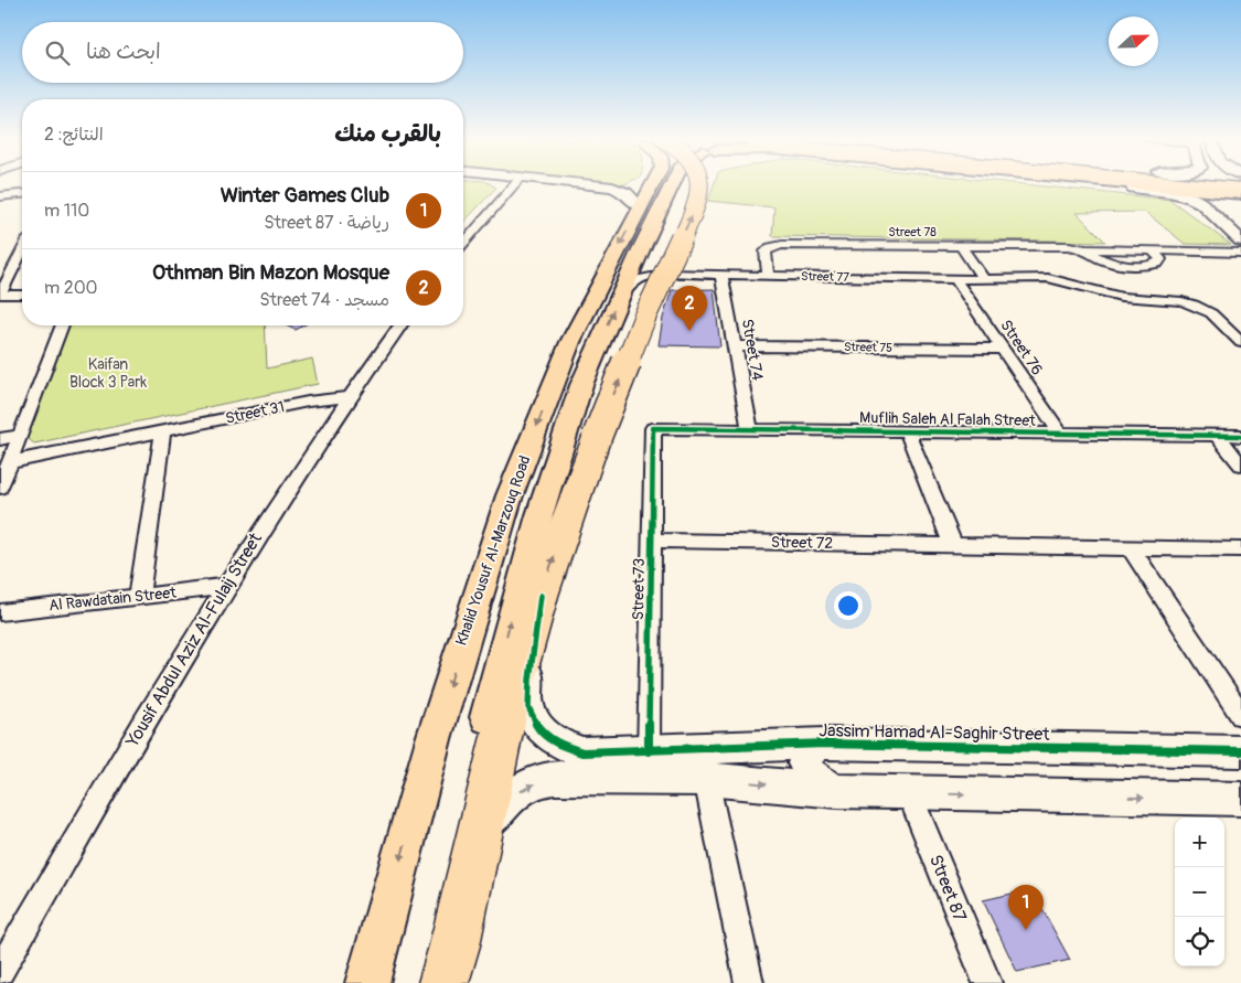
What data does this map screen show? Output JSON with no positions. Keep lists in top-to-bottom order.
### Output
{
  "streets": {
    "main road": ["Khalid Yousuf Al-Marzouq Road"],
    "street": [
      "Street 78",
      "Street 77",
      "Street 75",
      "Street 76",
      "Street 74",
      "Street 31",
      "Muflih Saleh Al Falah Street",
      "Street 72",
      "Street 73",
      "Al Rawdatain Street",
      "Yousif Abdul Aziz Al-Fulaij Street",
      "Jassim Hamad Al-Saghir Street",
      "Street 87"
    ]
  },
  "crossings": [
    ["Street 78", "Street 77"],
    ["Street 77", "Street 76"],
    ["Street 77", "Street 74"],
    ["Street 77", "Khalid Yousuf Al-Marzouq Road"],
    ["Street 75", "Street 76"],
    ["Street 75", "Street 74"],
    ["Street 76", "Muflih Saleh Al Falah Street"],
    ["Street 74", "Muflih Saleh Al Falah Street"],
    ["Street 31", "Yousif Abdul Aziz Al-Fulaij Street"],
    ["Muflih Saleh Al Falah Street", "Street 73"],
    ["Street 72", "Street 73"],
    ["Street 73", "Jassim Hamad Al-Saghir Street"],
    ["Al Rawdatain Street", "Yousif Abdul Aziz Al-Fulaij Street"]
  ],
  "parks": ["Kaifan Block 3 Park"],
  "north": "right",
  "page": {
    "search": "ابحث هنا",
    "heading": ["بالقرب منك", "النتائج: 2"],
    "list": [
      {
        "mark": "1",
        "name": "Winter Games Club",
        "note": "رياضة · Street 87",
        "value": "110 m"
      },
      {
        "mark": "2",
        "name": "Othman Bin Mazon Mosque",
        "note": "مسجد · Street 74",
        "value": "200 m"
      }
    ],
    "pins": ["2", "1"],
    "map_buttons": ["+", "−"]
  }
}
